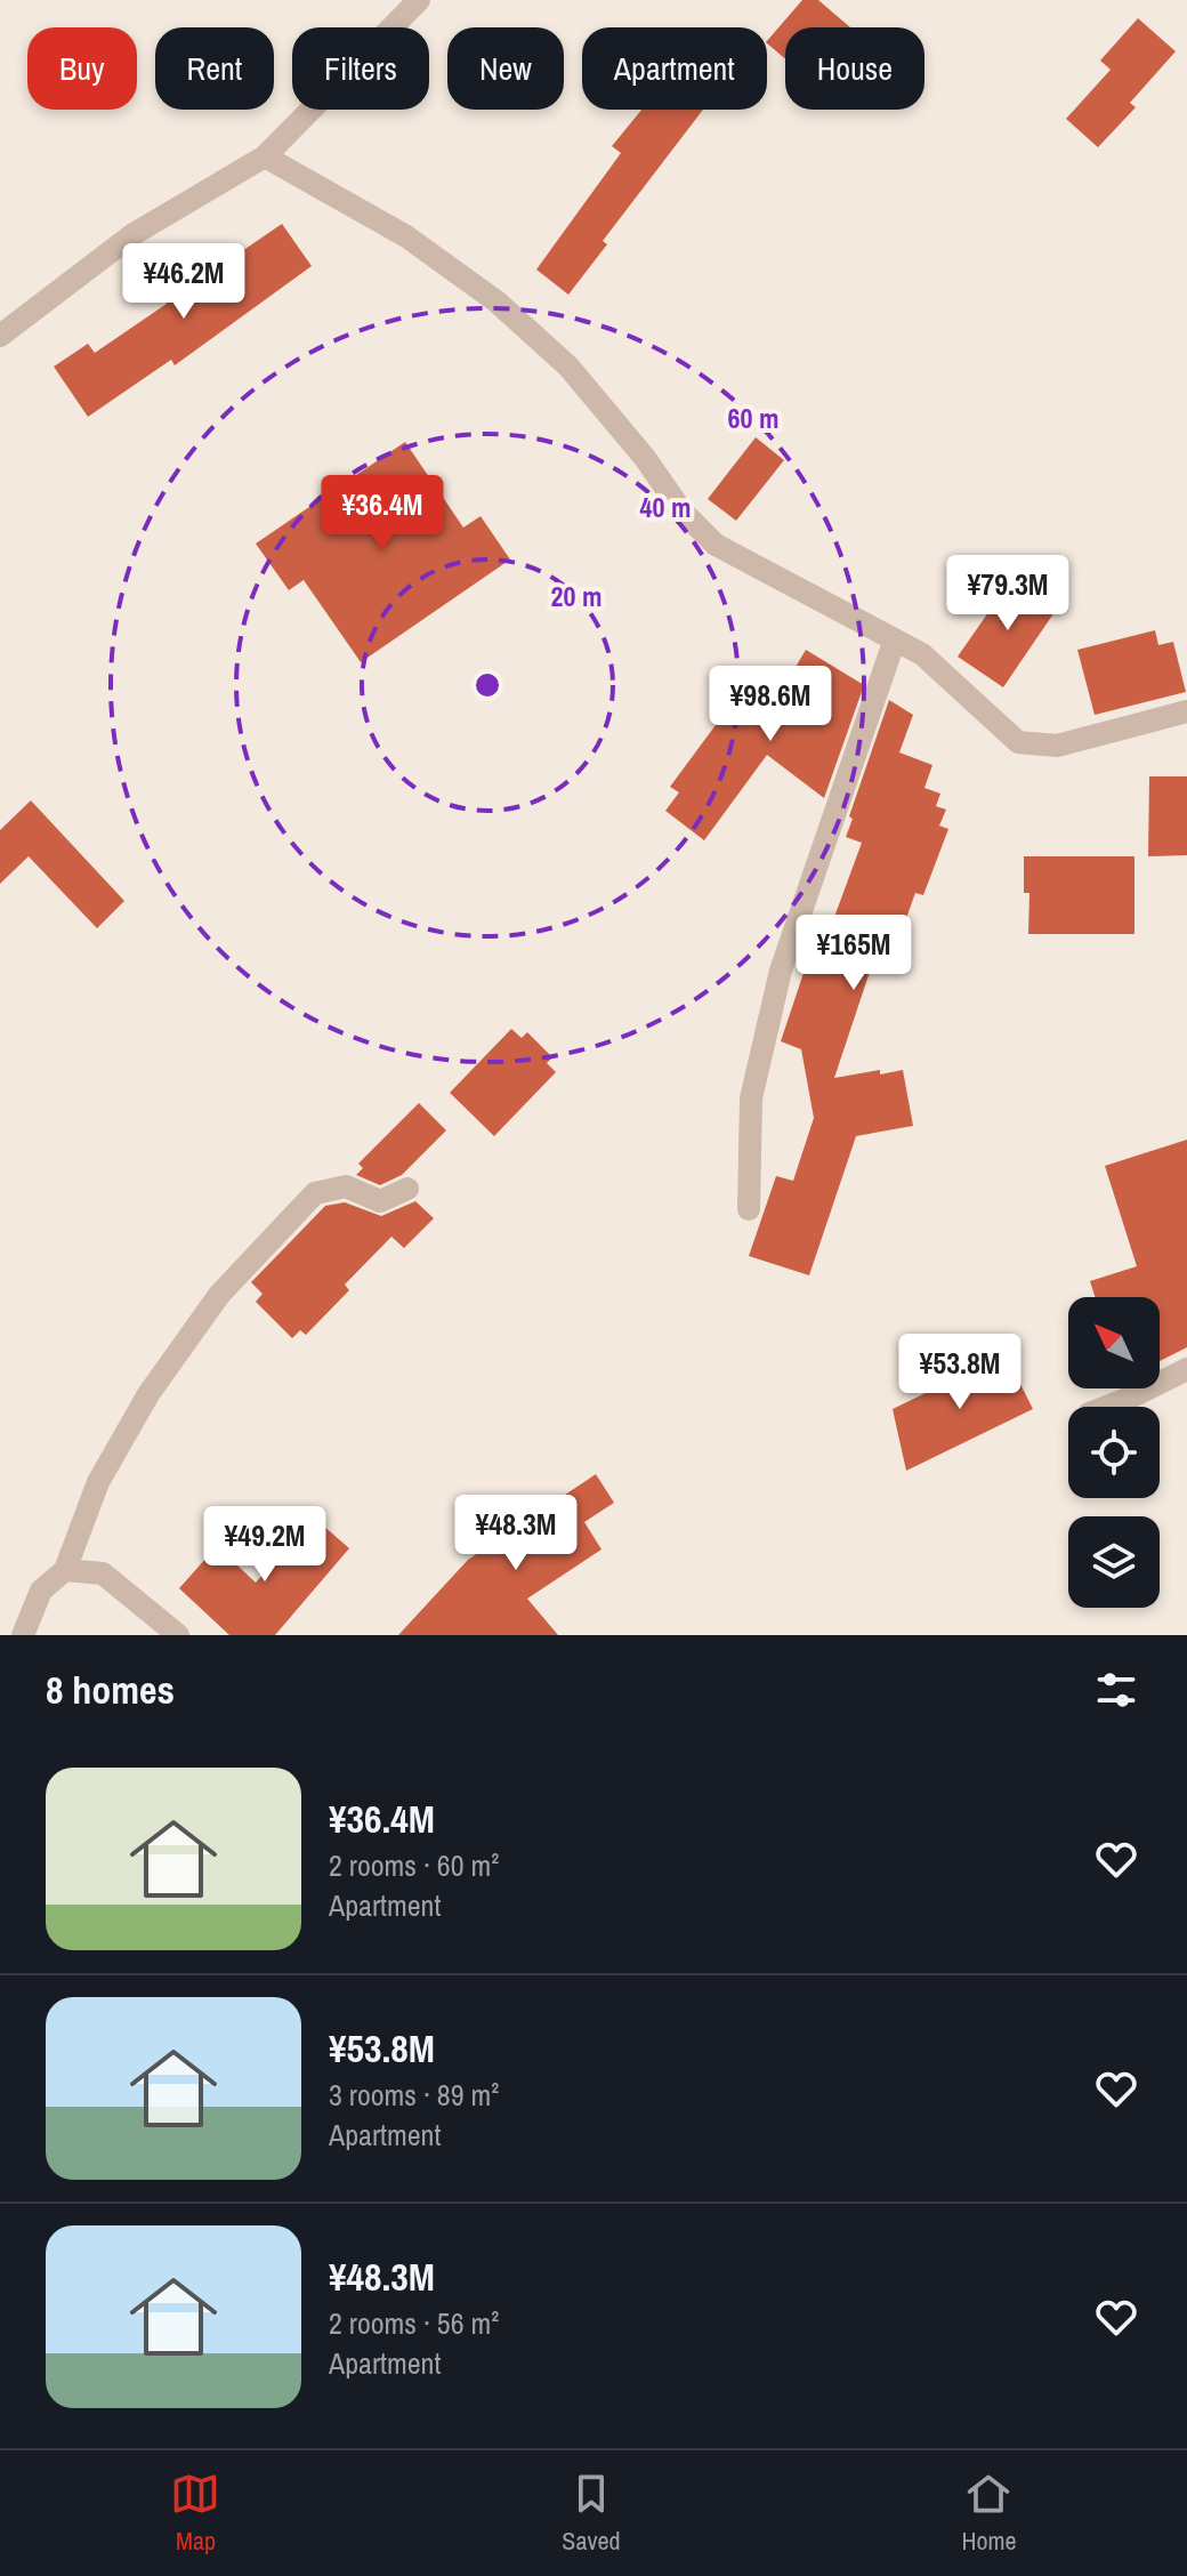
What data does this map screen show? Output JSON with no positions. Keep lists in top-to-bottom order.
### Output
{
  "north": "top left",
  "page": {
    "chip": [
      "Buy",
      "Rent",
      "Filters",
      "New",
      "Apartment",
      "House"
    ],
    "price": [
      "¥46.2M",
      "¥36.4M",
      "¥79.3M",
      "¥98.6M",
      "¥165M",
      "¥53.8M",
      "¥48.3M",
      "¥49.2M"
    ],
    "heading": "8 homes",
    "list": [
      {
        "name": "¥36.4M",
        "note": "2 rooms · 60 m² · Apartment"
      },
      {
        "name": "¥53.8M",
        "note": "3 rooms · 89 m² · Apartment"
      },
      {
        "name": "¥48.3M",
        "note": "2 rooms · 56 m² · Apartment"
      }
    ],
    "tabs": ["Map", "Saved", "Home"]
  },
  "rings": ["60 m", "40 m", "20 m"]
}
